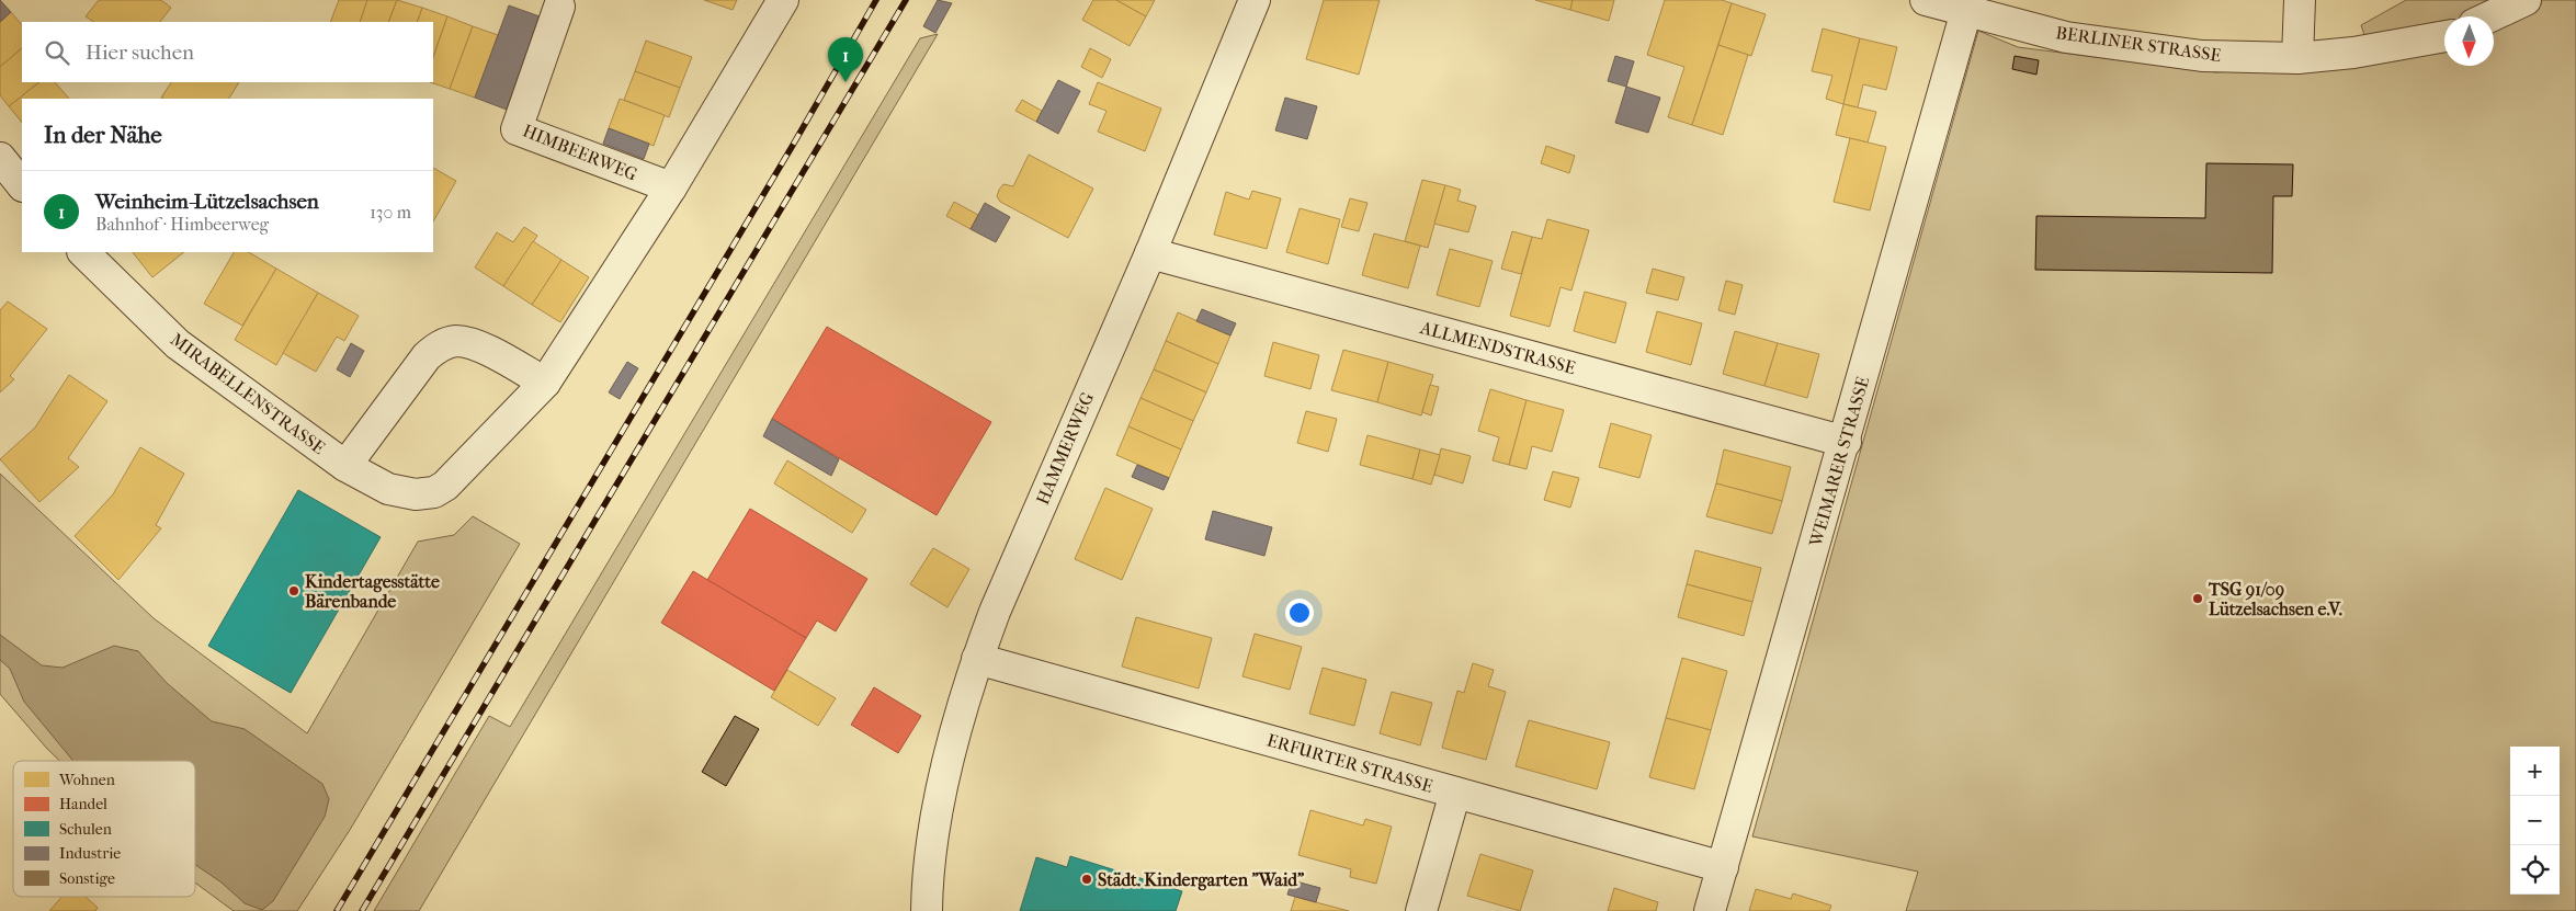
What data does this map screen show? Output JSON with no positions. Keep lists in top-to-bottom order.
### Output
{
  "streets": {
    "street": [
      "BERLINER STRASSE",
      "HIMBEERWEG",
      "ALLMENDSTRASSE",
      "MIRABELLENSTRASSE",
      "HAMMERWEG",
      "WEIMARER STRASSE",
      "ERFURTER STRASSE"
    ]
  },
  "crossings": [
    ["BERLINER STRASSE", "WEIMARER STRASSE"],
    ["ALLMENDSTRASSE", "HAMMERWEG"],
    ["ALLMENDSTRASSE", "WEIMARER STRASSE"],
    ["HAMMERWEG", "ERFURTER STRASSE"],
    ["WEIMARER STRASSE", "ERFURTER STRASSE"]
  ],
  "places": ["Kindertagesstätte Bärenbande", "TSG 91/09 Lützelsachsen e.V.", "Städt. Kindergarten \"Waid\""],
  "legend": [
    "Wohnen",
    "Handel",
    "Schulen",
    "Industrie",
    "Sonstige"
  ],
  "north": "bottom",
  "page": {
    "search": "Hier suchen",
    "pins": "1",
    "heading": "In der Nähe",
    "list": [
      {
        "mark": "1",
        "name": "Weinheim-Lützelsachsen",
        "note": "Bahnhof · Himbeerweg",
        "value": "130 m"
      }
    ],
    "map_buttons": ["+", "−"]
  }
}
